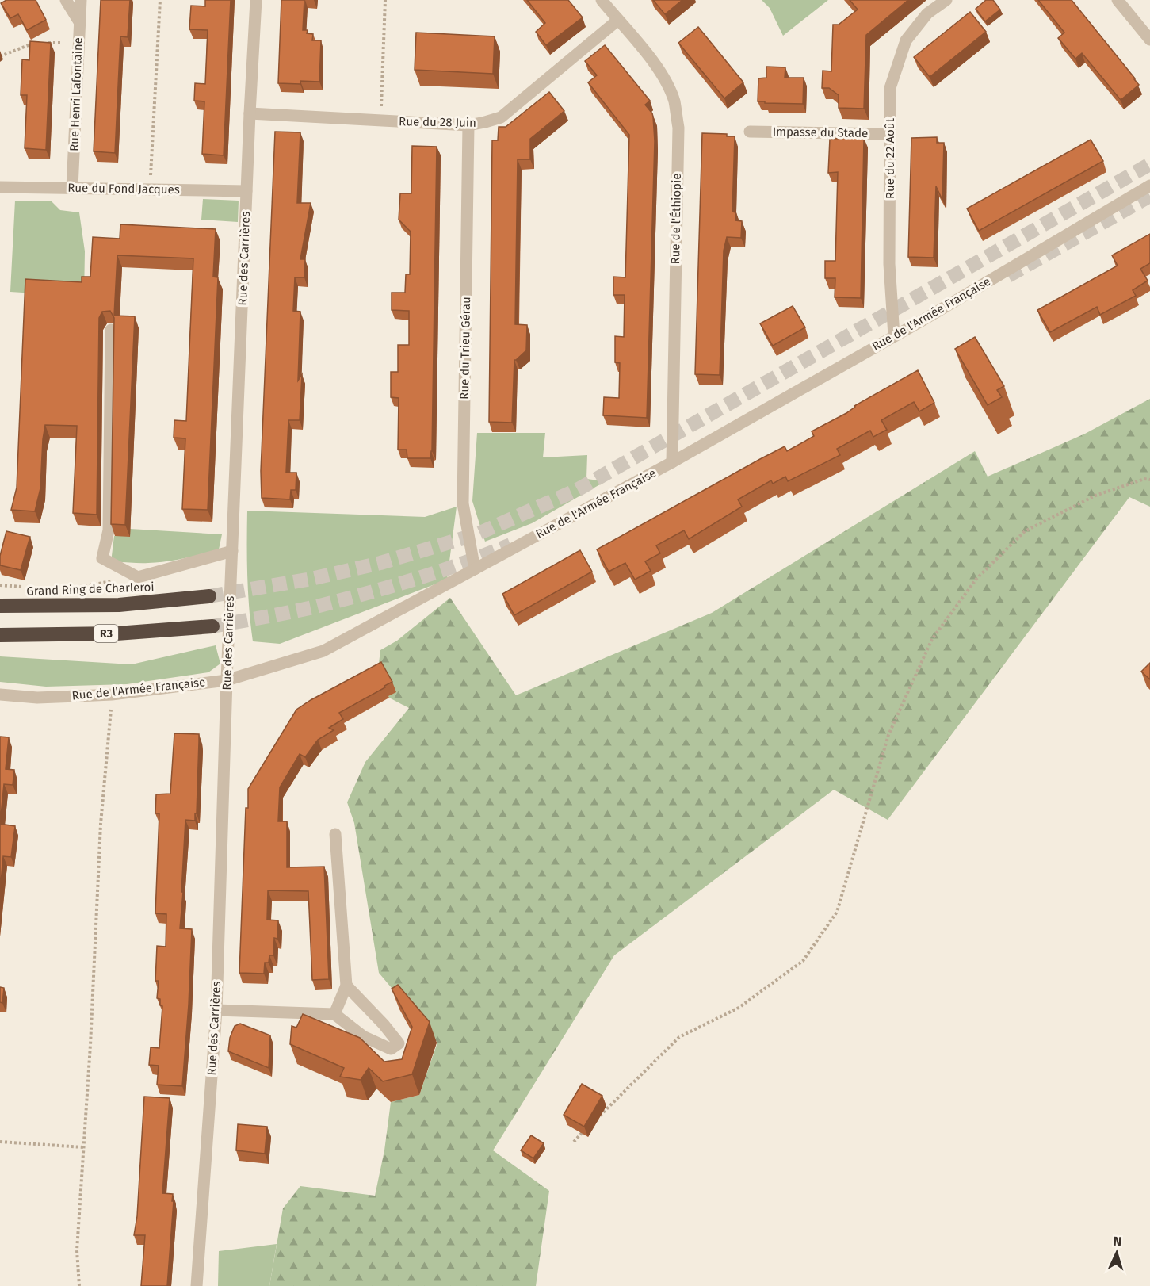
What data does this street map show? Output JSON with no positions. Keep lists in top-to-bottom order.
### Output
{
  "streets": {
    "highway": ["Grand Ring de Charleroi", "R3"],
    "street": [
      "Rue Henri Lafontaine",
      "Rue du 28 Juin",
      "Impasse du Stade",
      "Rue du 22 Août",
      "Rue du Fond Jacques",
      "Rue de l'Éthiopie",
      "Rue des Carrières",
      "Rue de l'Armée Française",
      "Rue du Trieu Gérau"
    ]
  },
  "crossings": [
    ["Rue Henri Lafontaine", "Rue du Fond Jacques"],
    ["Rue du 28 Juin", "Rue de l'Éthiopie"],
    ["Rue du 28 Juin", "Rue des Carrières"],
    ["Rue du 28 Juin", "Rue du Trieu Gérau"],
    ["Impasse du Stade", "Rue du 22 Août"],
    ["Rue du 22 Août", "Rue de l'Armée Française"],
    ["Rue du Fond Jacques", "Rue des Carrières"],
    ["Rue de l'Éthiopie", "Rue de l'Armée Française"],
    ["Rue des Carrières", "Rue de l'Armée Française"],
    ["Rue de l'Armée Française", "Rue du Trieu Gérau"]
  ],
  "north": "top"
}
